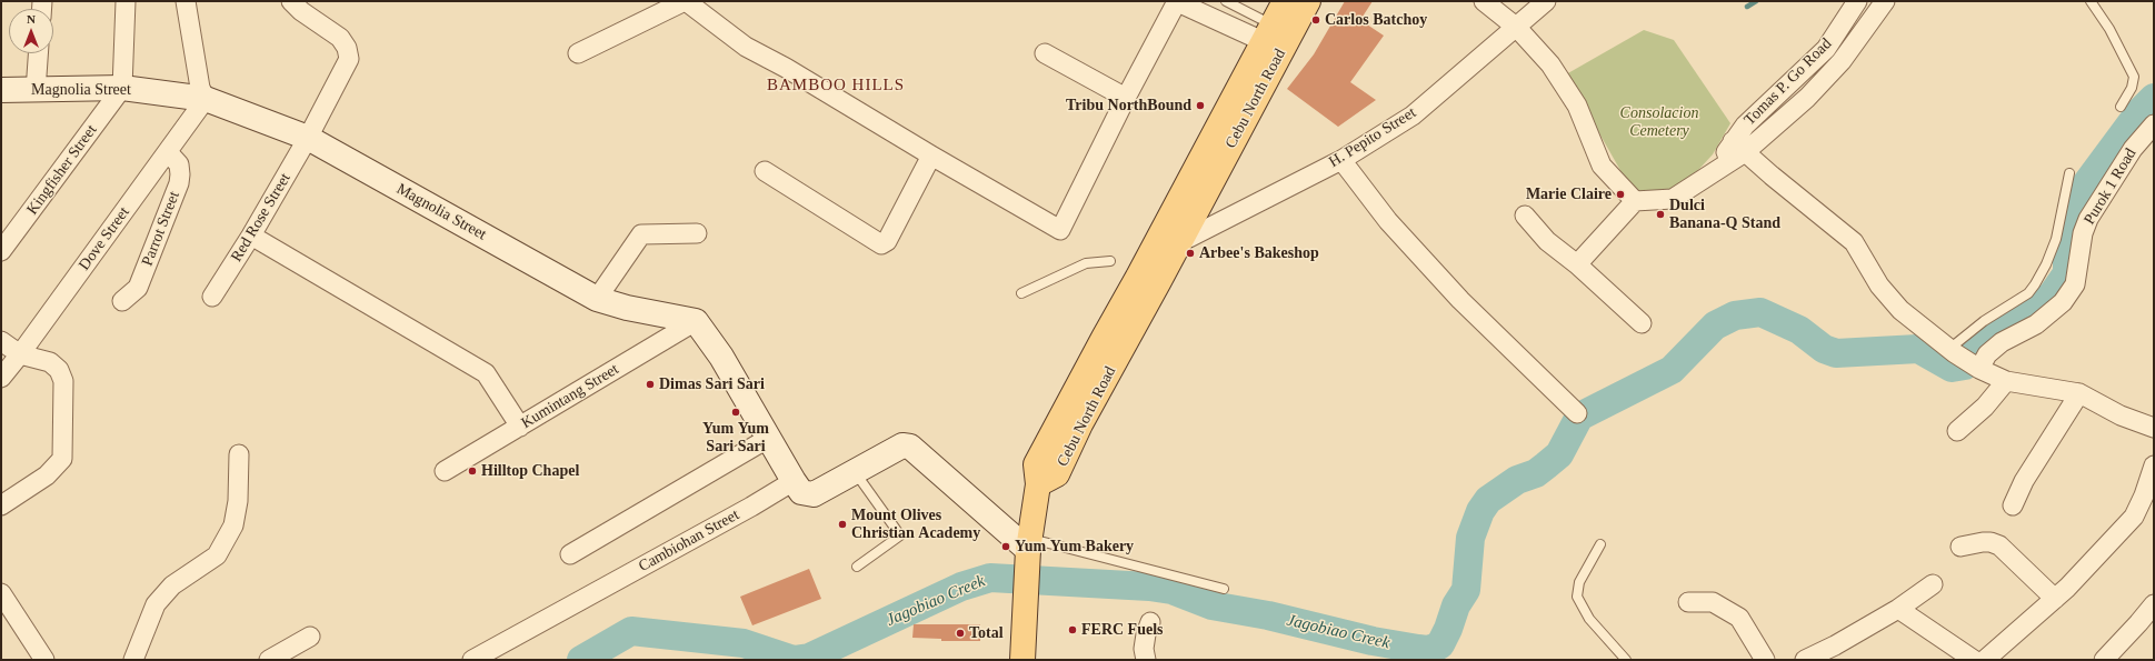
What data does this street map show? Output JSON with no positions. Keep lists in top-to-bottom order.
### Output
{
  "streets": {
    "main road": ["Cebu North Road"],
    "street": [
      "Tomas P. Go Road",
      "Magnolia Street",
      "H. Pepito Street",
      "Kingfisher Street",
      "Purok 1 Road",
      "Red Rose Street",
      "Parrot Street",
      "Dove Street",
      "Kumintang Street",
      "Cambiohan Street"
    ]
  },
  "crossings": [
    ["Magnolia Street", "Kingfisher Street"],
    ["Magnolia Street", "Red Rose Street"],
    ["Magnolia Street", "Dove Street"],
    ["Magnolia Street", "Kumintang Street"],
    ["Cebu North Road", "H. Pepito Street"],
    ["Parrot Street", "Dove Street"]
  ],
  "districts": ["BAMBOO HILLS"],
  "water": ["Jagobiao Creek"],
  "parks": ["Consolacion Cemetery"],
  "places": [
    "Carlos Batchoy",
    "Tribu NorthBound",
    "Marie Claire",
    "Dulci Banana-Q Stand",
    "Arbee's Bakeshop",
    "Dimas Sari Sari",
    "Yum Yum Sari Sari",
    "Hilltop Chapel",
    "Mount Olives Christian Academy",
    "Yum Yum Bakery",
    "FERC Fuels",
    "Total"
  ],
  "north": "top"
}
